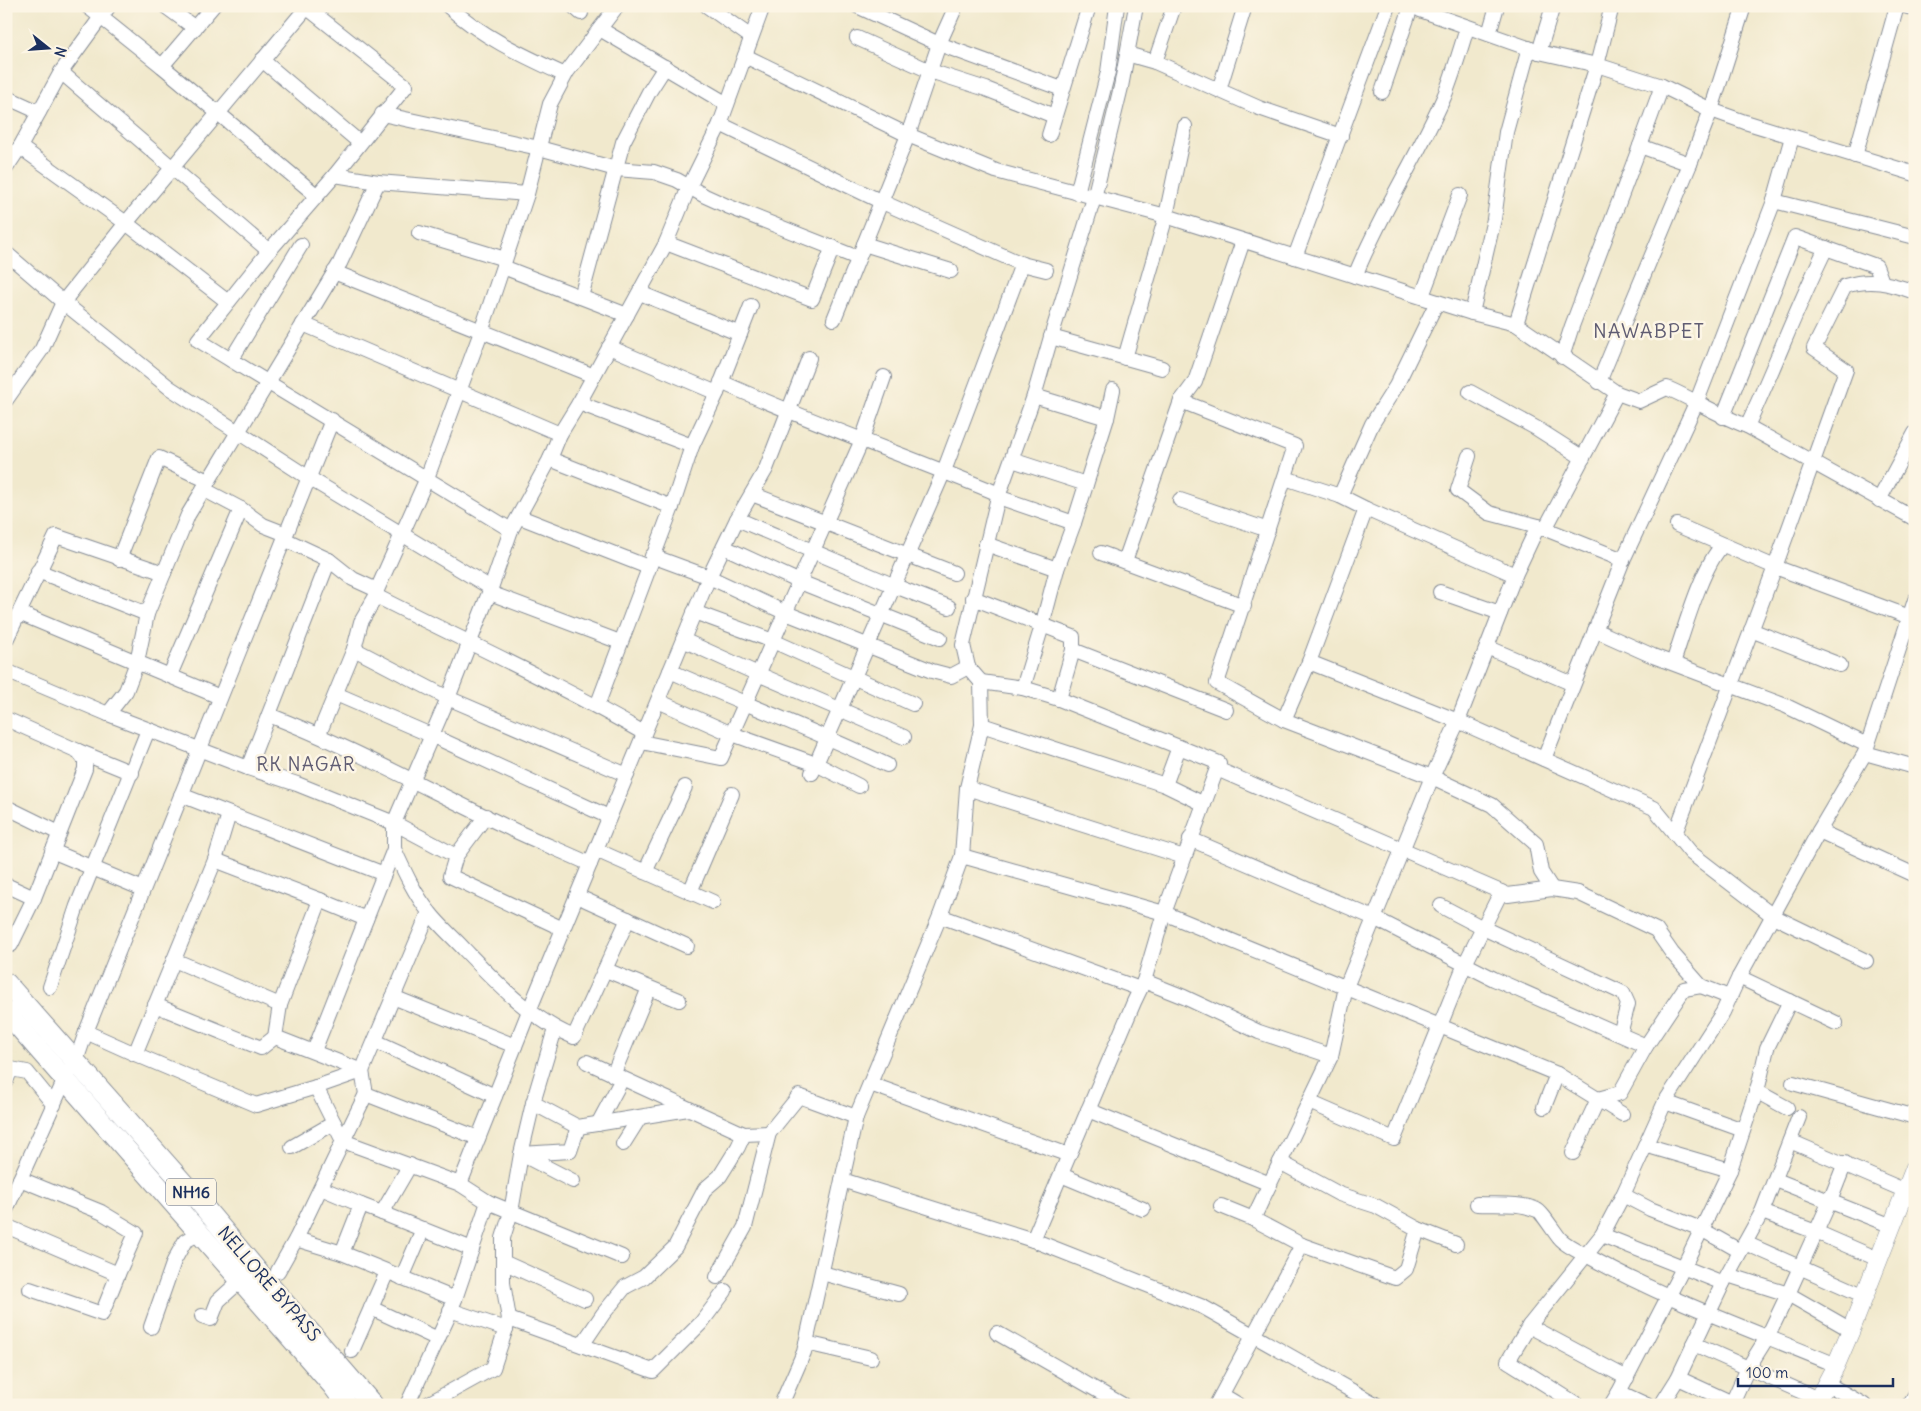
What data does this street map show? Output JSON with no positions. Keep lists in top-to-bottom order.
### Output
{
  "streets": {
    "highway": ["NH16", "NELLORE BYPASS"]
  },
  "districts": ["NAWABPET", "RK NAGAR"],
  "scale_bar": "100 m",
  "north": "right"
}
